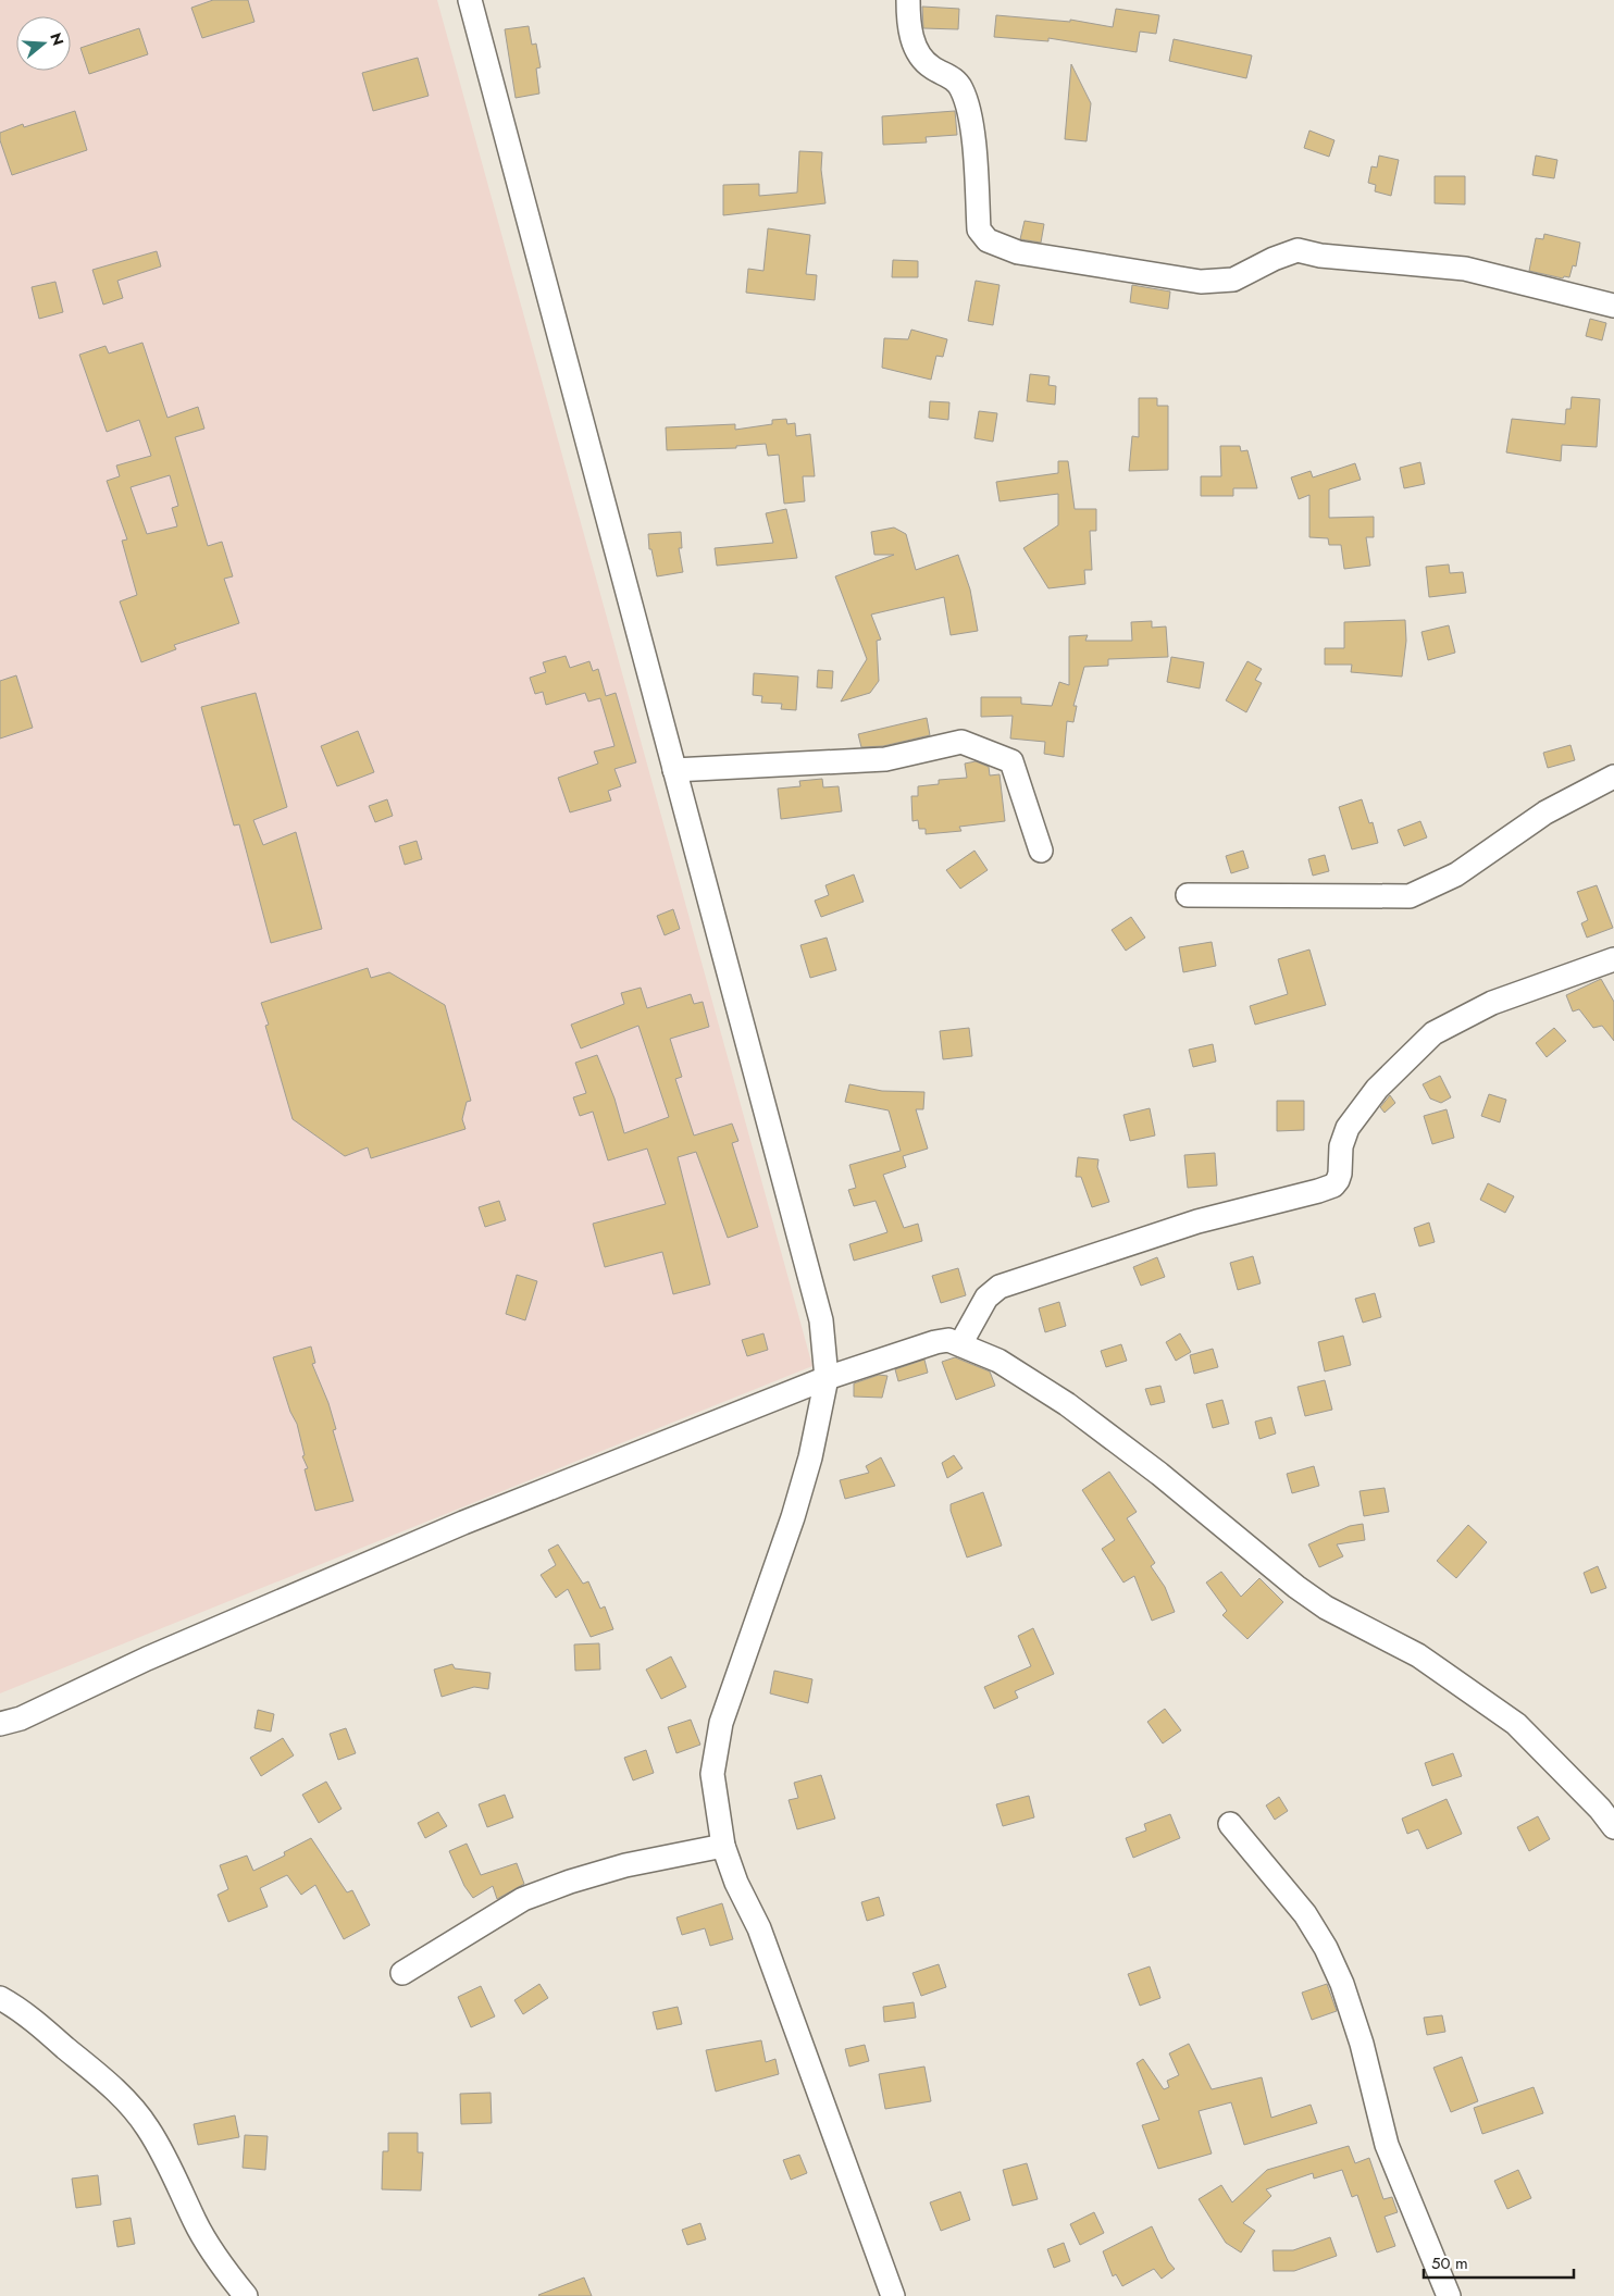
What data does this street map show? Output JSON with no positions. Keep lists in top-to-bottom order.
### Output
{
  "scale_bar": "50 m",
  "north": "right"
}
